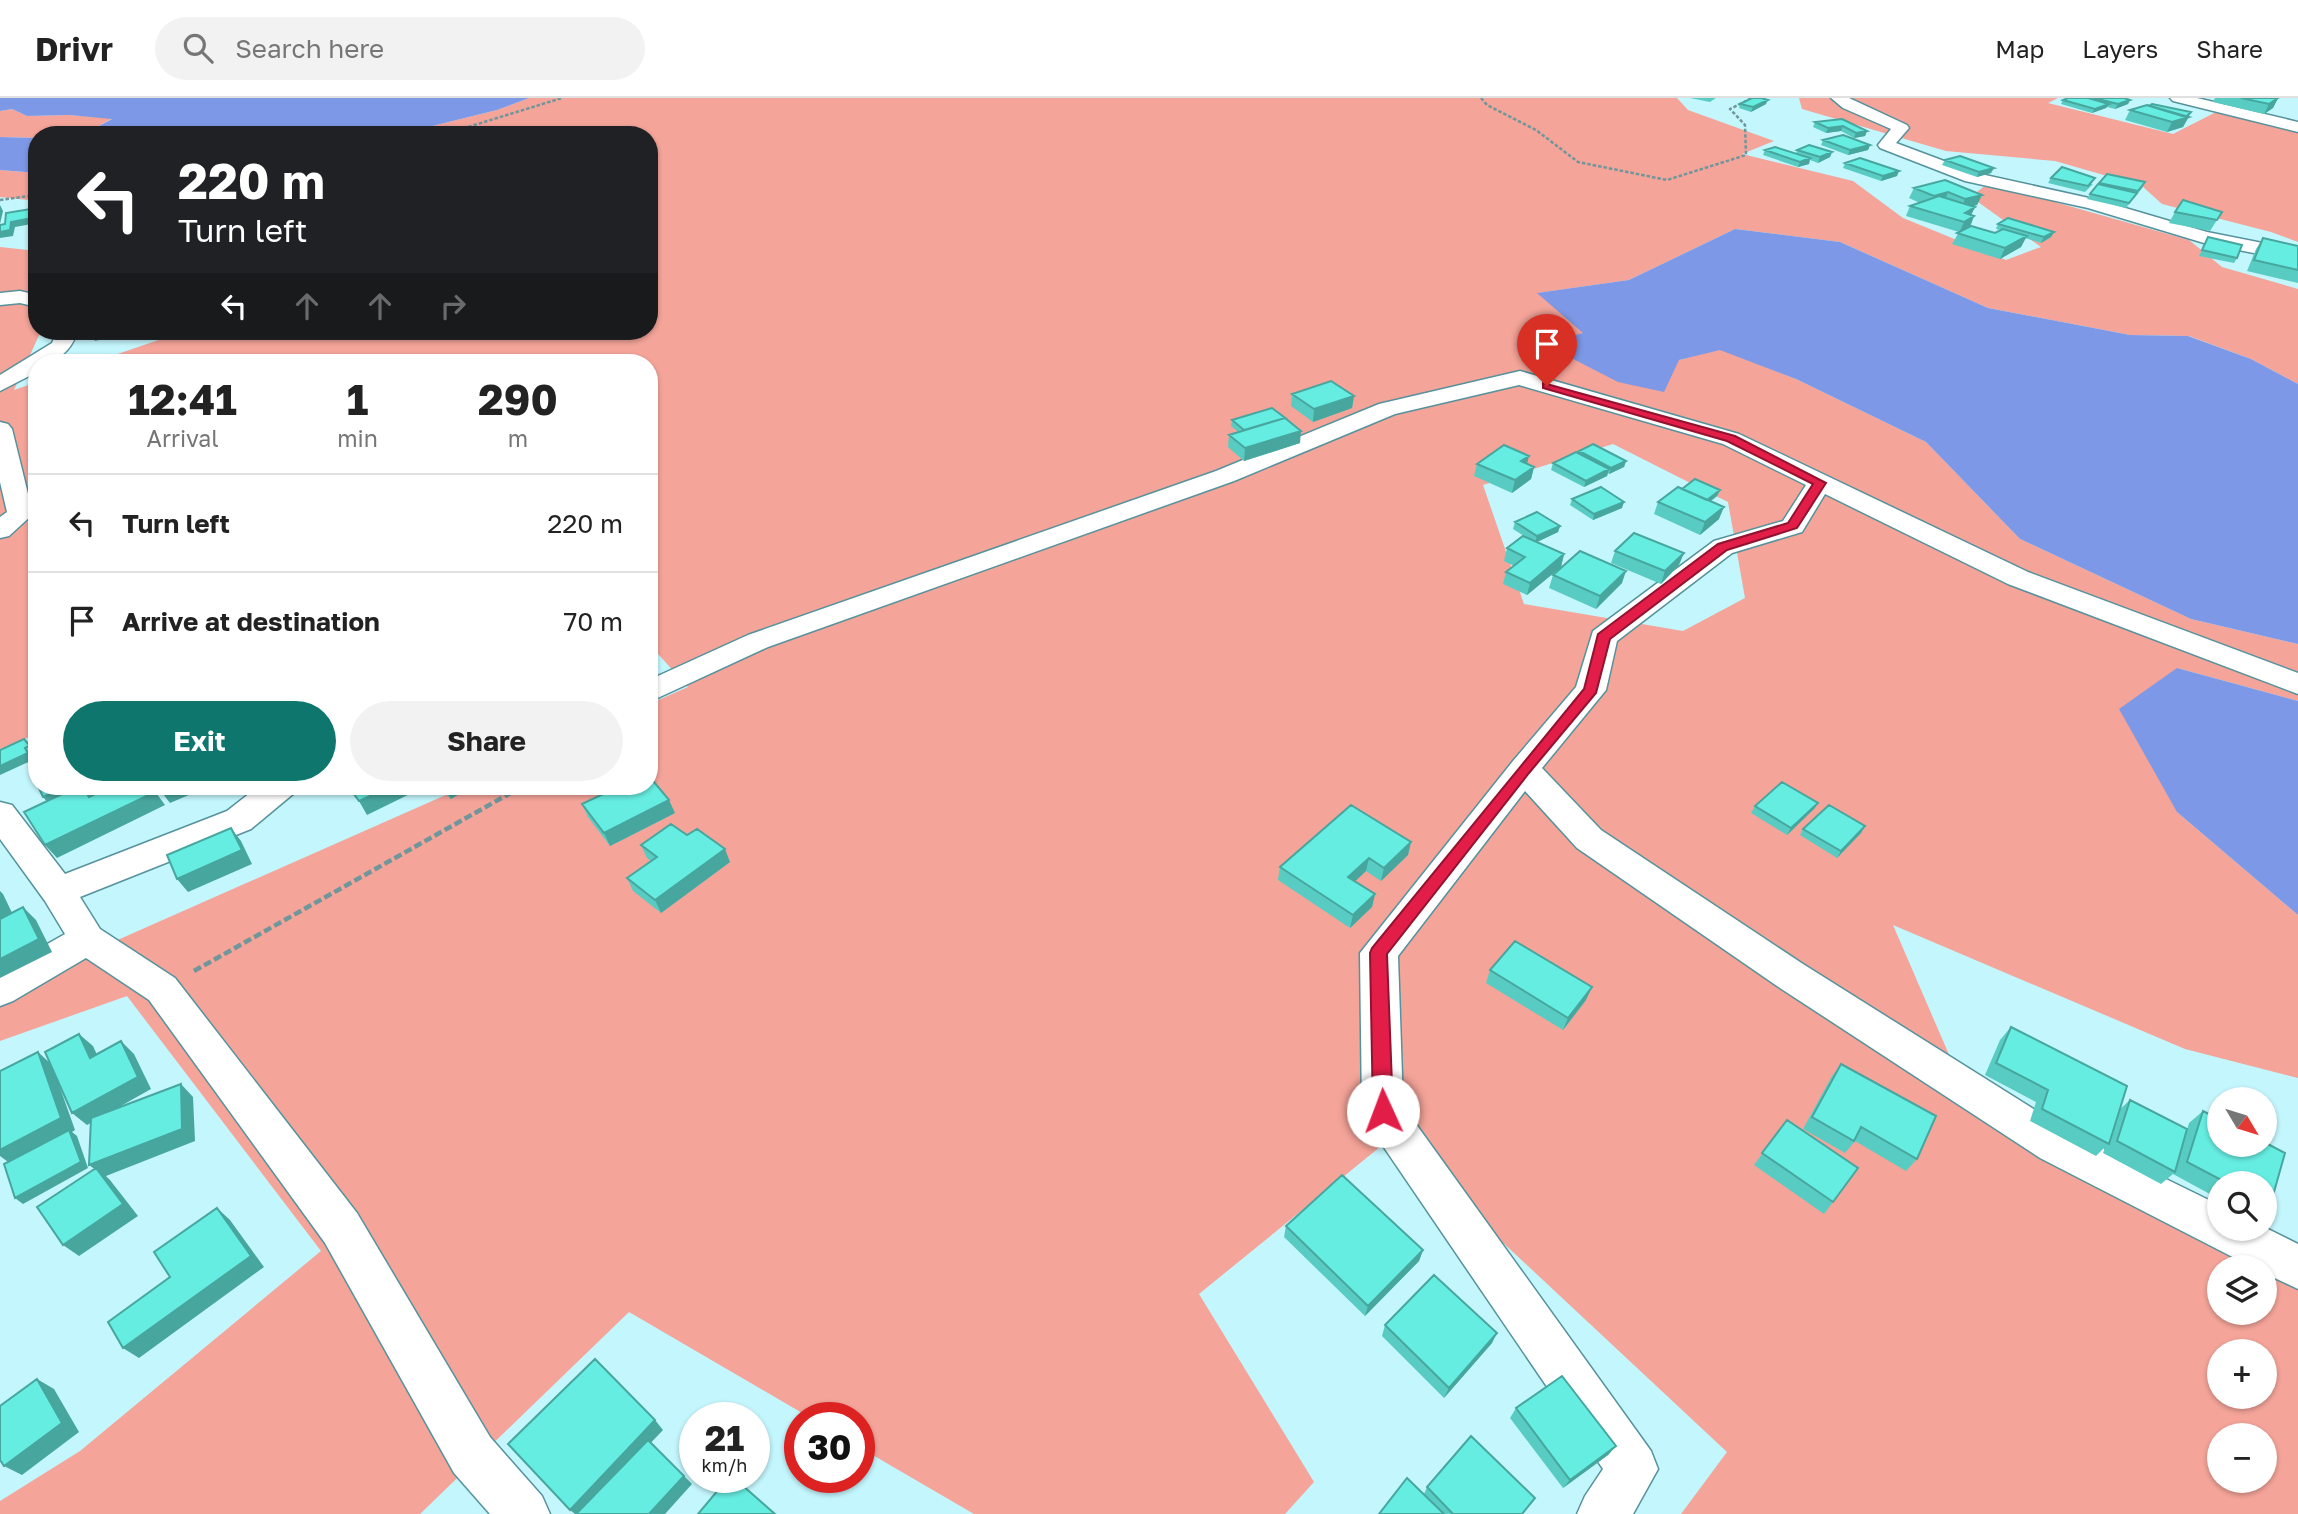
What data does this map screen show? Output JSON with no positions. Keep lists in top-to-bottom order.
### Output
{
  "north": "bottom right",
  "page": {
    "header": "Drivr",
    "search": "Search here",
    "nav": ["Map", "Layers", "Share"],
    "turn": ["220 m", "Turn left"],
    "eta": [
      "12:41",
      "Arrival",
      "1",
      "min",
      "290",
      "m"
    ],
    "list": [
      {
        "name": "Turn left",
        "value": "220 m"
      },
      {
        "name": "Arrive at destination",
        "value": "70 m"
      }
    ],
    "buttons": ["Exit", "Share"],
    "map_buttons": ["+", "−"],
    "speed": "21 km/h",
    "limit": "30"
  }
}
